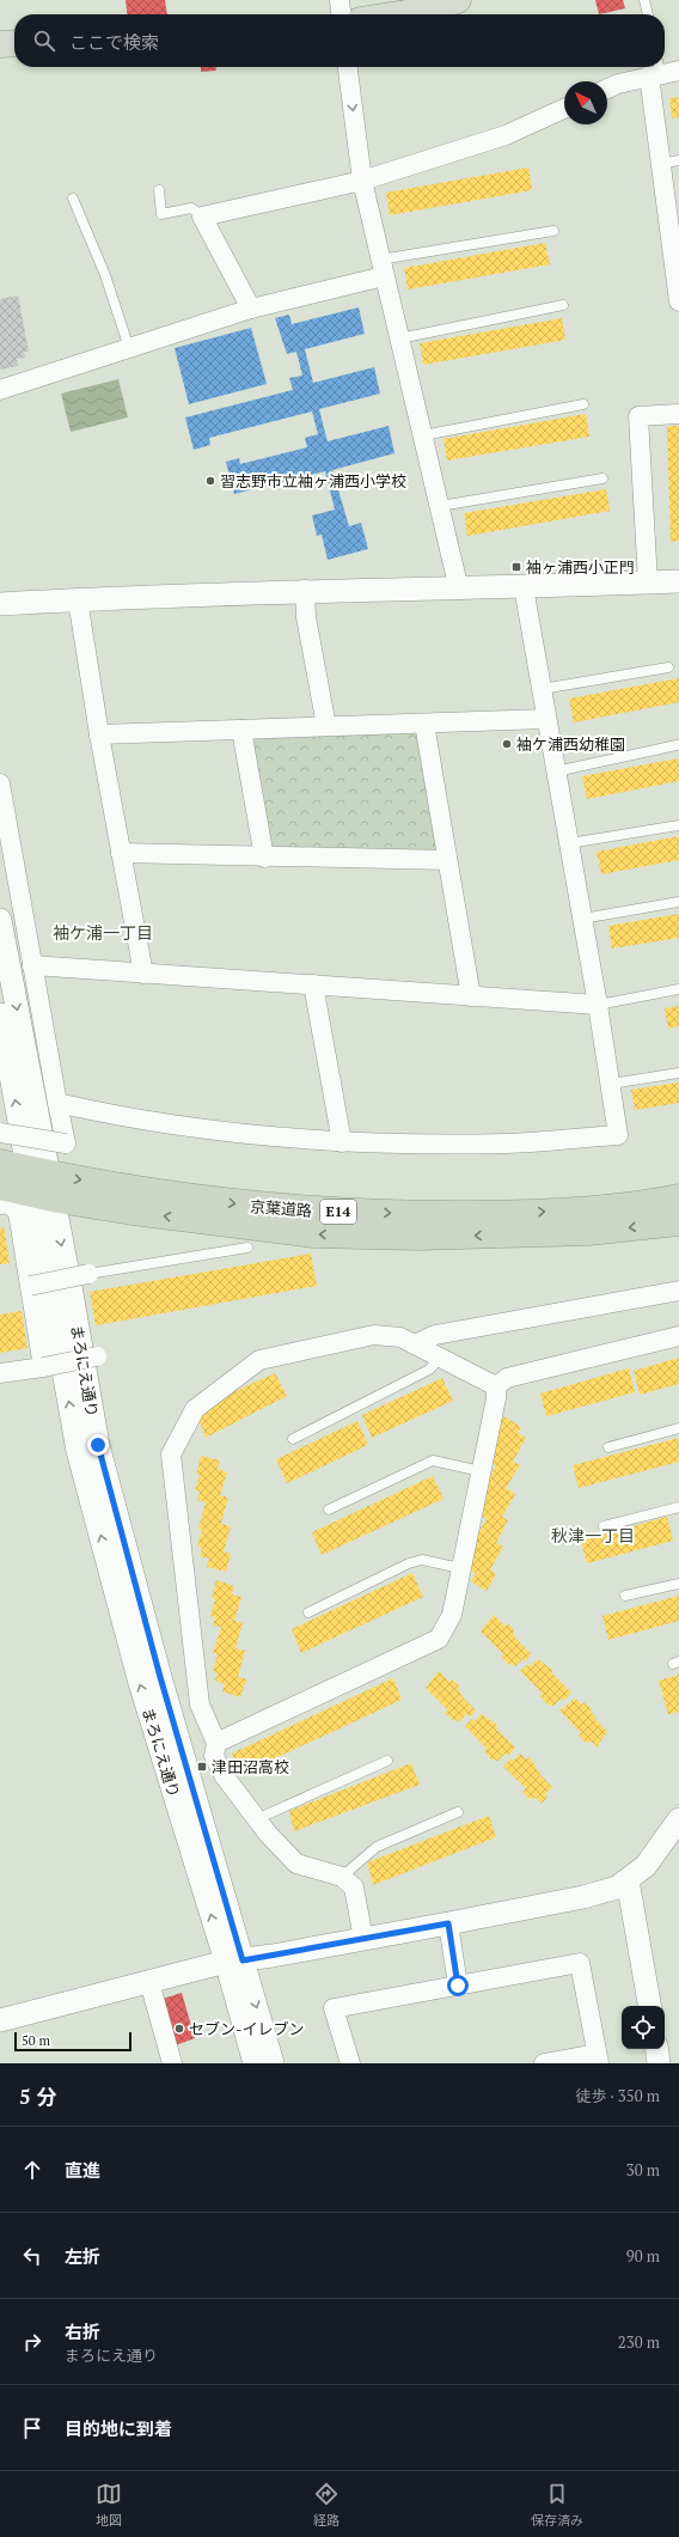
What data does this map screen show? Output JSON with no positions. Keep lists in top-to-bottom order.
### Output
{
  "streets": {
    "highway": ["京葉道路", "E14"],
    "street": ["まろにえ通り"]
  },
  "crossings": [
    ["京葉道路", "まろにえ通り"]
  ],
  "districts": ["袖ケ浦一丁目", "秋津一丁目"],
  "places": {
    "other": ["習志野市立袖ヶ浦西小学校", "袖ケ浦西幼稚園", "セブン-イレブン"],
    "transit": ["袖ヶ浦西小正門", "津田沼高校"]
  },
  "scale_bar": "50 m",
  "north": "top left",
  "page": {
    "search": "ここで検索",
    "scale": "50 m",
    "heading": ["5 分", "徒歩 · 350 m"],
    "list": [
      ["直進", "30 m"],
      ["左折", "90 m"],
      ["右折", "まろにえ通り", "230 m"],
      "目的地に到着"
    ],
    "nav": ["地図", "経路", "保存済み"]
  }
}
